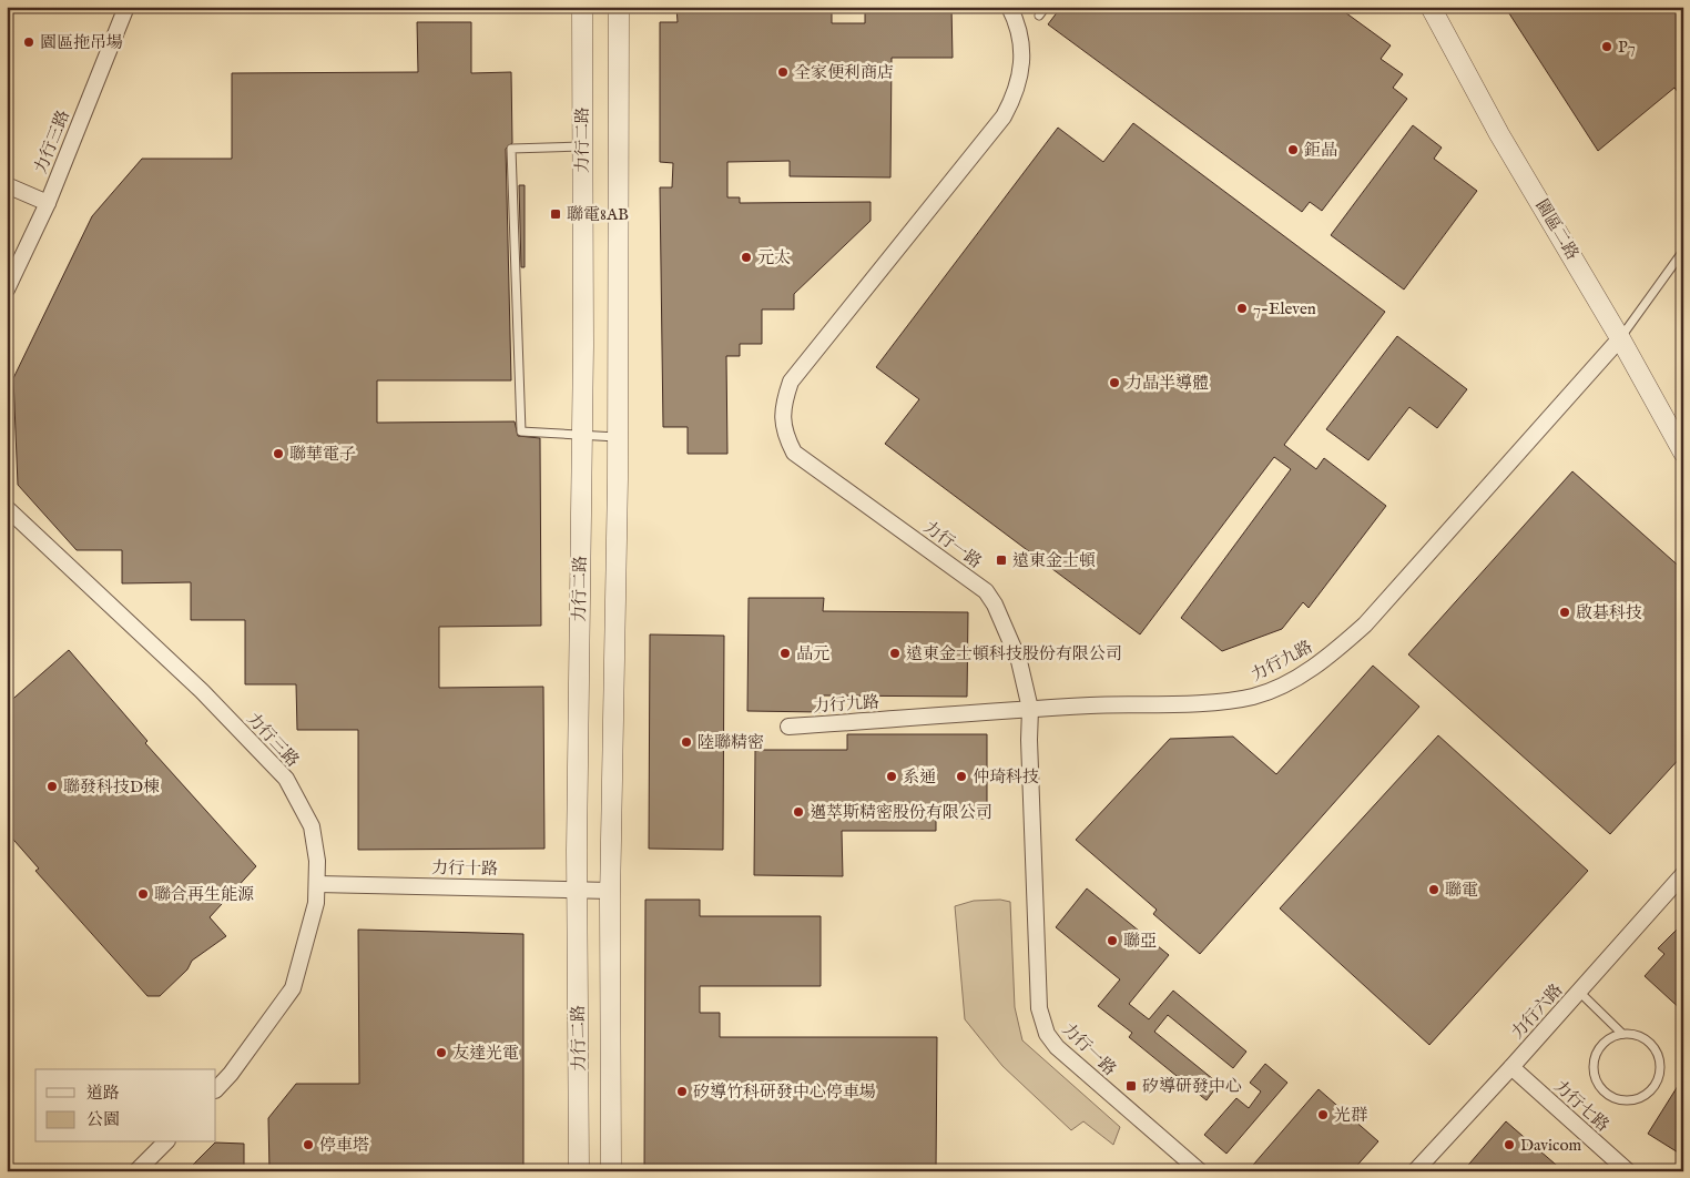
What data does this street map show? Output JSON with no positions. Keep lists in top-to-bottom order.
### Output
{
  "streets": {
    "street": [
      "力行二路",
      "力行三路",
      "園區二路",
      "力行一路",
      "力行九路",
      "力行十路",
      "力行六路",
      "力行七路"
    ]
  },
  "crossings": [
    ["力行二路", "力行十路"],
    ["力行三路", "力行十路"],
    ["園區二路", "力行九路"],
    ["力行一路", "力行九路"],
    ["力行六路", "力行七路"]
  ],
  "places": {
    "other": [
      "園區拖吊場",
      "P7",
      "全家便利商店",
      "鉅晶",
      "元太",
      "7-Eleven",
      "力晶半導體",
      "聯華電子",
      "啟碁科技",
      "晶元",
      "遠東金士頓科技股份有限公司",
      "陸聯精密",
      "系通",
      "仲琦科技",
      "聯發科技D棟",
      "邁萃斯精密股份有限公司",
      "聯電",
      "聯合再生能源",
      "聯亞",
      "友達光電",
      "矽導竹科研發中心停車場",
      "光群",
      "停車塔",
      "Davicom"
    ],
    "transit": ["聯電8AB", "遠東金士頓", "矽導研發中心"]
  },
  "legend": ["道路", "公園"]
}
